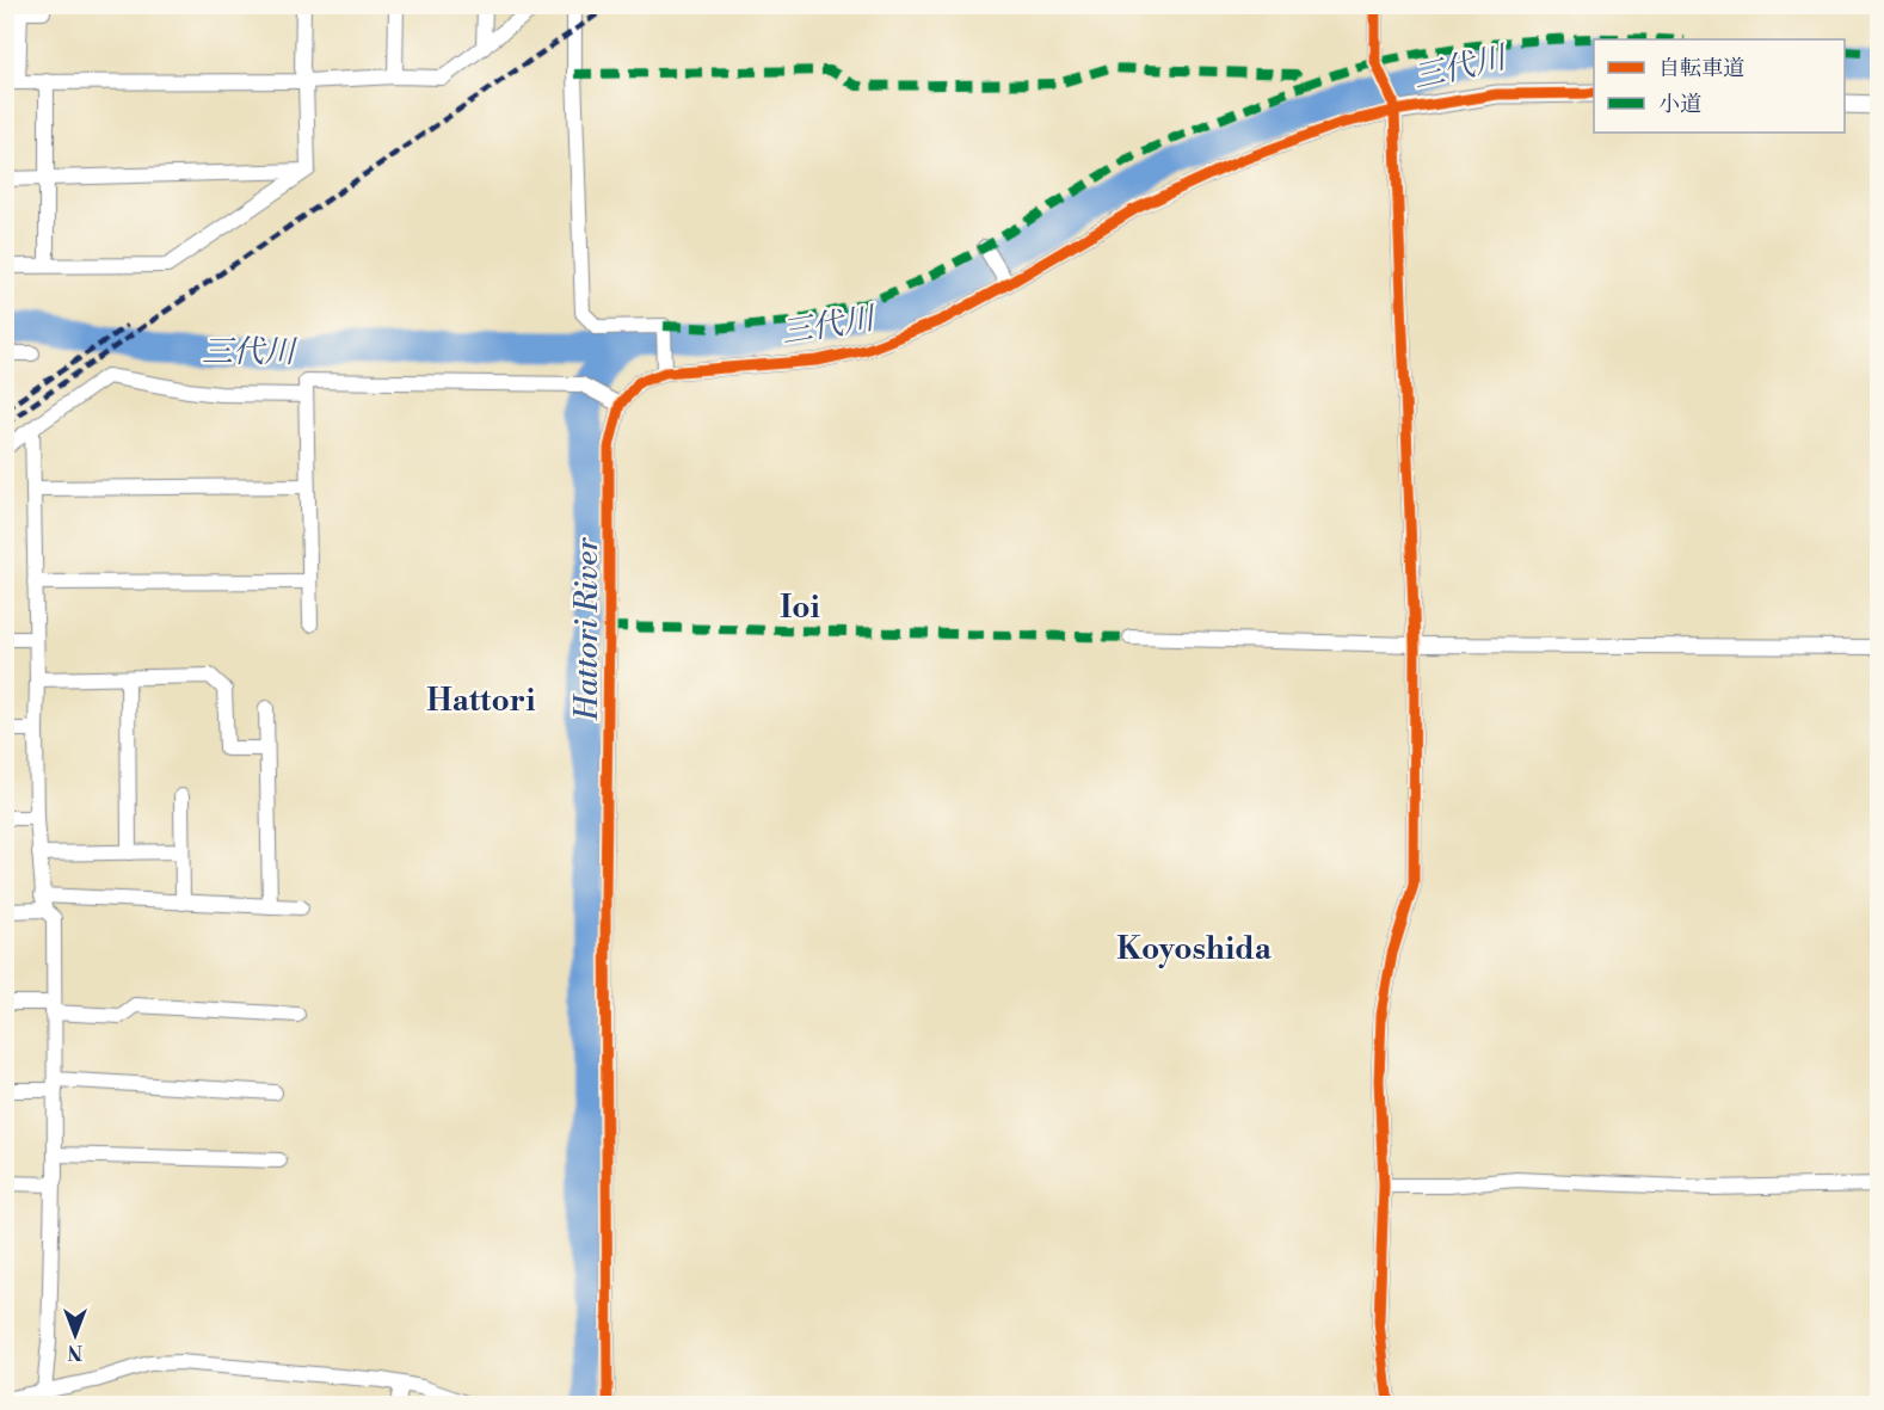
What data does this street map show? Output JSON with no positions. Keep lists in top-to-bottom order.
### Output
{
  "districts": ["Ioi", "Hattori", "Koyoshida"],
  "water": ["三代川", "Hattori River"],
  "legend": ["自転車道", "小道"],
  "north": "bottom"
}
